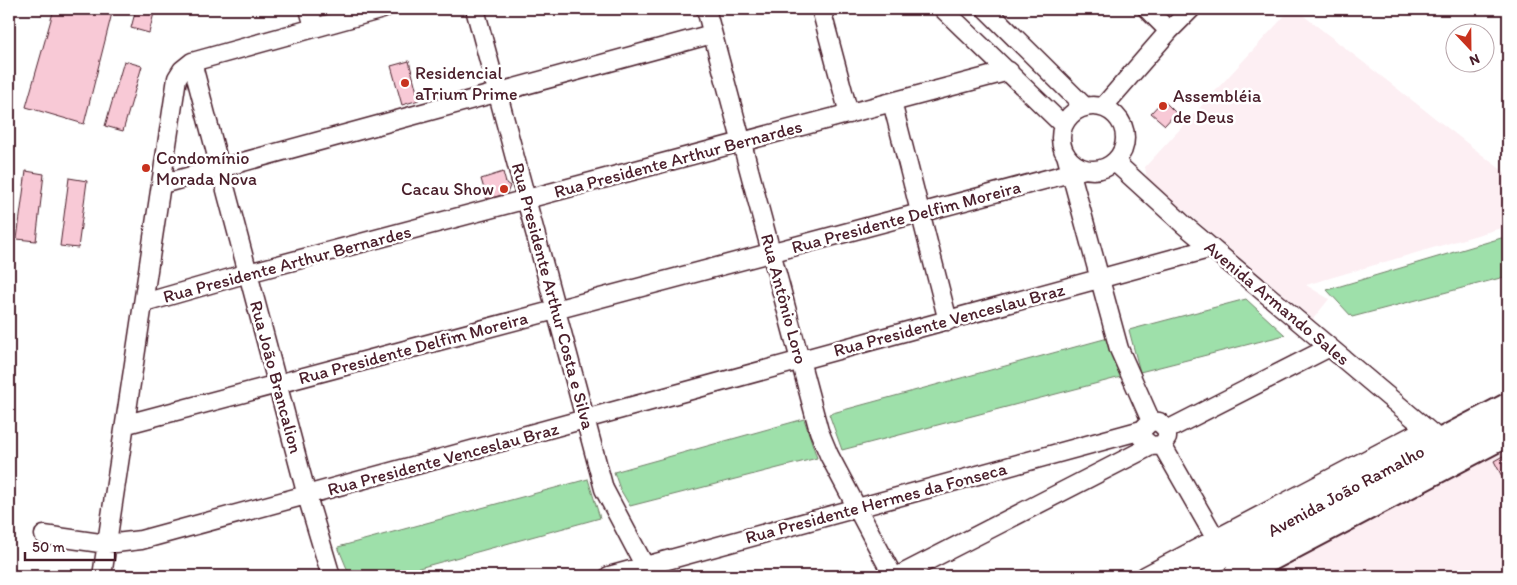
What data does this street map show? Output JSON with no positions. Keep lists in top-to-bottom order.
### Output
{
  "streets": {
    "highway": ["Avenida João Ramalho"],
    "street": [
      "Rua Presidente Arthur Bernardes",
      "Rua Presidente Delfim Moreira",
      "Rua Presidente Arthur Costa e Silva",
      "Rua Antônio Loro",
      "Avenida Armando Sales",
      "Rua Presidente Venceslau Braz",
      "Rua João Brancalion",
      "Rua Presidente Hermes da Fonseca"
    ]
  },
  "crossings": [
    ["Rua Presidente Arthur Bernardes", "Rua Presidente Arthur Costa e Silva"],
    ["Rua Presidente Arthur Bernardes", "Rua Antônio Loro"],
    ["Rua Presidente Arthur Bernardes", "Rua João Brancalion"],
    ["Rua Presidente Delfim Moreira", "Rua Presidente Arthur Costa e Silva"],
    ["Rua Presidente Delfim Moreira", "Rua Antônio Loro"],
    ["Rua Presidente Delfim Moreira", "Avenida Armando Sales"],
    ["Rua Presidente Delfim Moreira", "Rua João Brancalion"],
    ["Rua Presidente Arthur Costa e Silva", "Rua Presidente Venceslau Braz"],
    ["Rua Presidente Arthur Costa e Silva", "Rua Presidente Hermes da Fonseca"],
    ["Rua Antônio Loro", "Rua Presidente Venceslau Braz"],
    ["Rua Antônio Loro", "Rua Presidente Hermes da Fonseca"],
    ["Avenida Armando Sales", "Rua Presidente Venceslau Braz"],
    ["Avenida Armando Sales", "Avenida João Ramalho"],
    ["Rua Presidente Venceslau Braz", "Rua João Brancalion"]
  ],
  "places": [
    "Residencial aTrium Prime",
    "Assembléia de Deus",
    "Condomínio Morada Nova",
    "Cacau Show"
  ],
  "scale_bar": "50 m",
  "north": "bottom"
}
